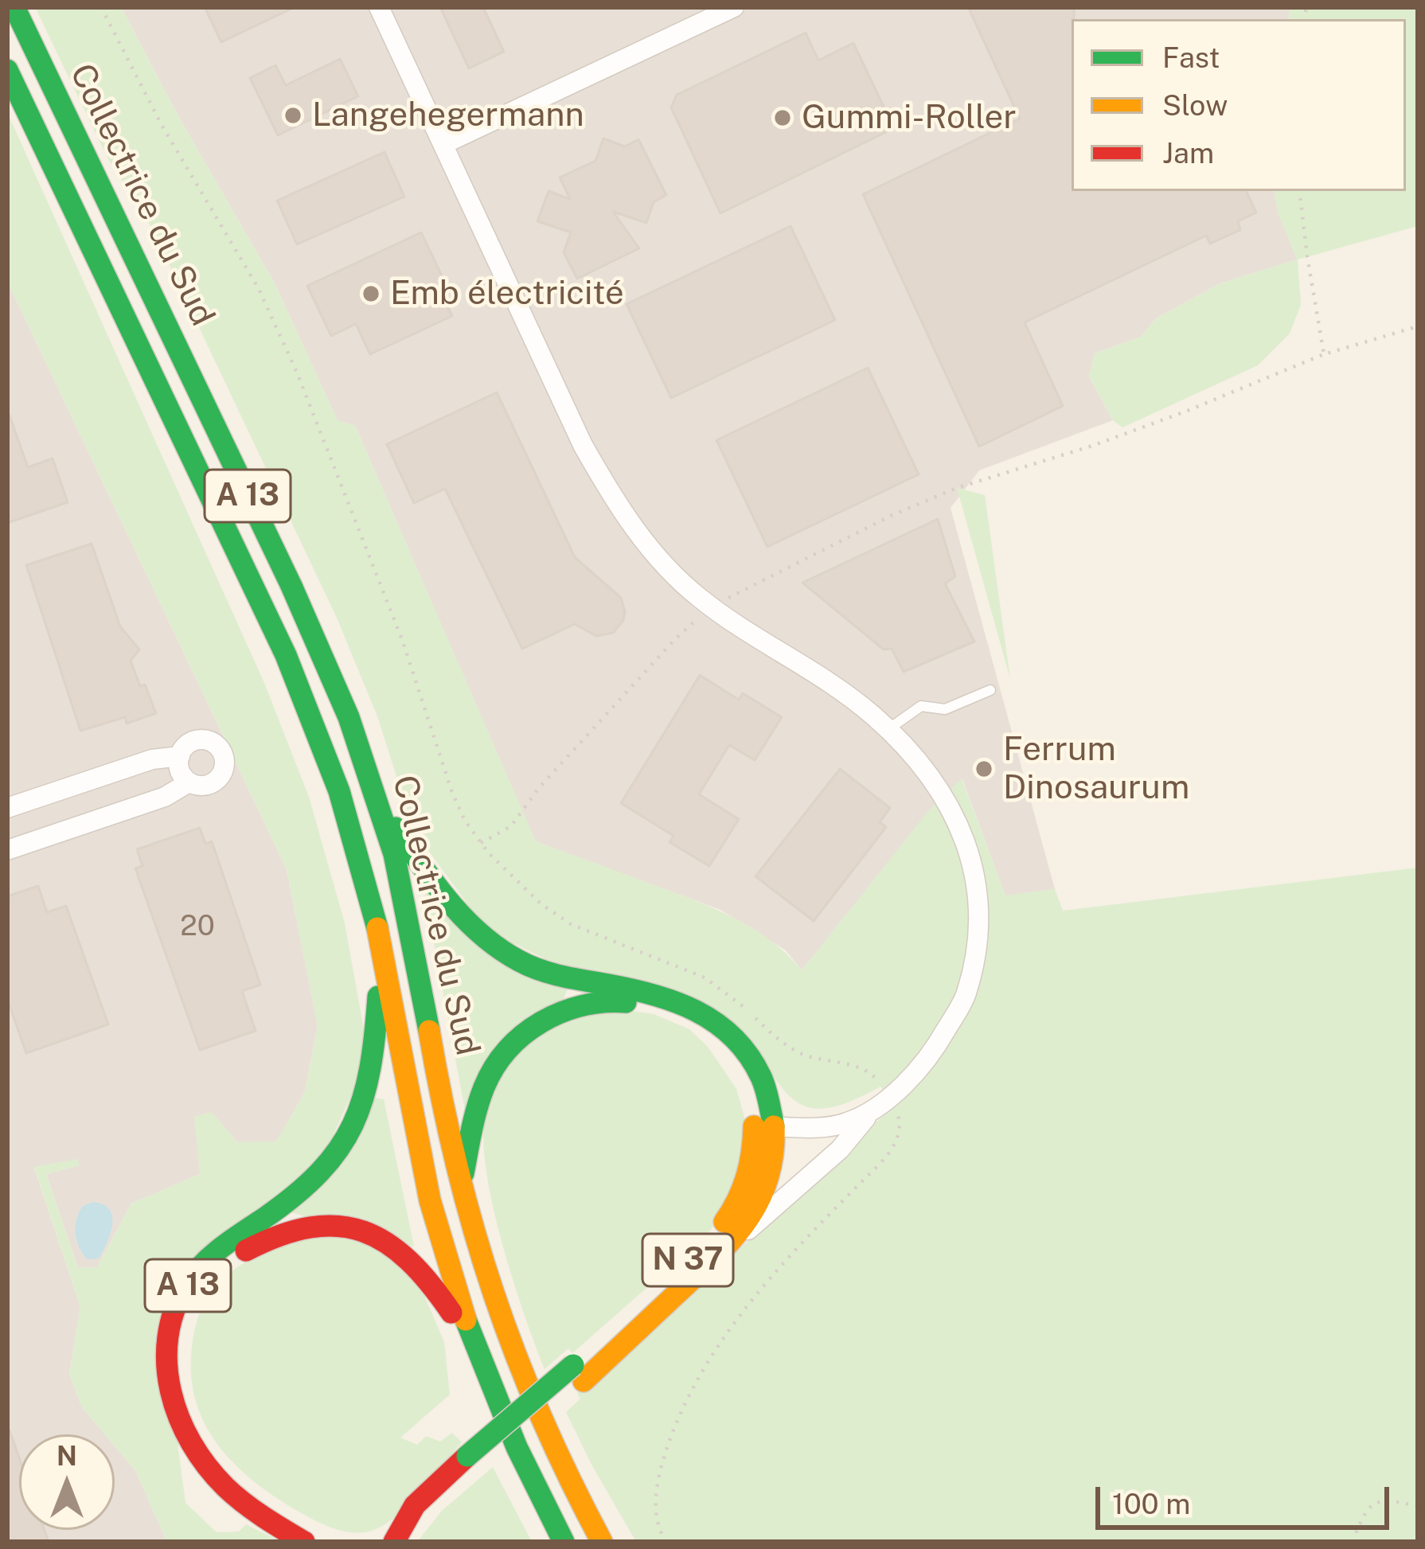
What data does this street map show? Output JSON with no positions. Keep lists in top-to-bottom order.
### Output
{
  "streets": {
    "main road": ["Collectrice du Sud", "A 13", "N 37"]
  },
  "crossings": [
    ["Collectrice du Sud", "A 13"],
    ["A 13", "N 37"]
  ],
  "places": [
    "Langehegermann",
    "Gummi-Roller",
    "Emb électricité",
    "Ferrum Dinosaurum"
  ],
  "house_numbers": ["20"],
  "legend": ["Fast", "Slow", "Jam"],
  "scale_bar": "100 m",
  "north": "top"
}
